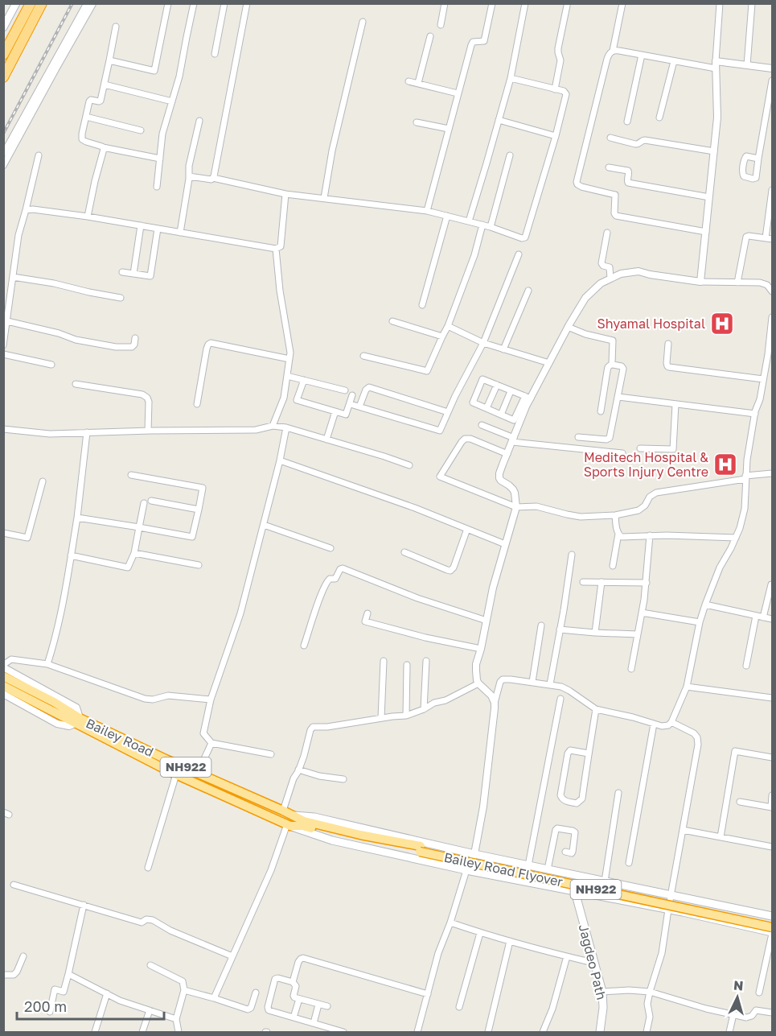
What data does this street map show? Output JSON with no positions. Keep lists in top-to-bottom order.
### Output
{
  "streets": {
    "highway": ["Bailey Road", "NH922", "Bailey Road Flyover"],
    "main road": ["Jagdeo Path"]
  },
  "crossings": [
    ["Bailey Road", "NH922"],
    ["Bailey Road", "Bailey Road Flyover"],
    ["NH922", "Bailey Road Flyover"]
  ],
  "places": {
    "hospital": ["Shyamal Hospital", "Meditech Hospital & Sports Injury Centre"]
  },
  "scale_bar": "200 m",
  "north": "top"
}
